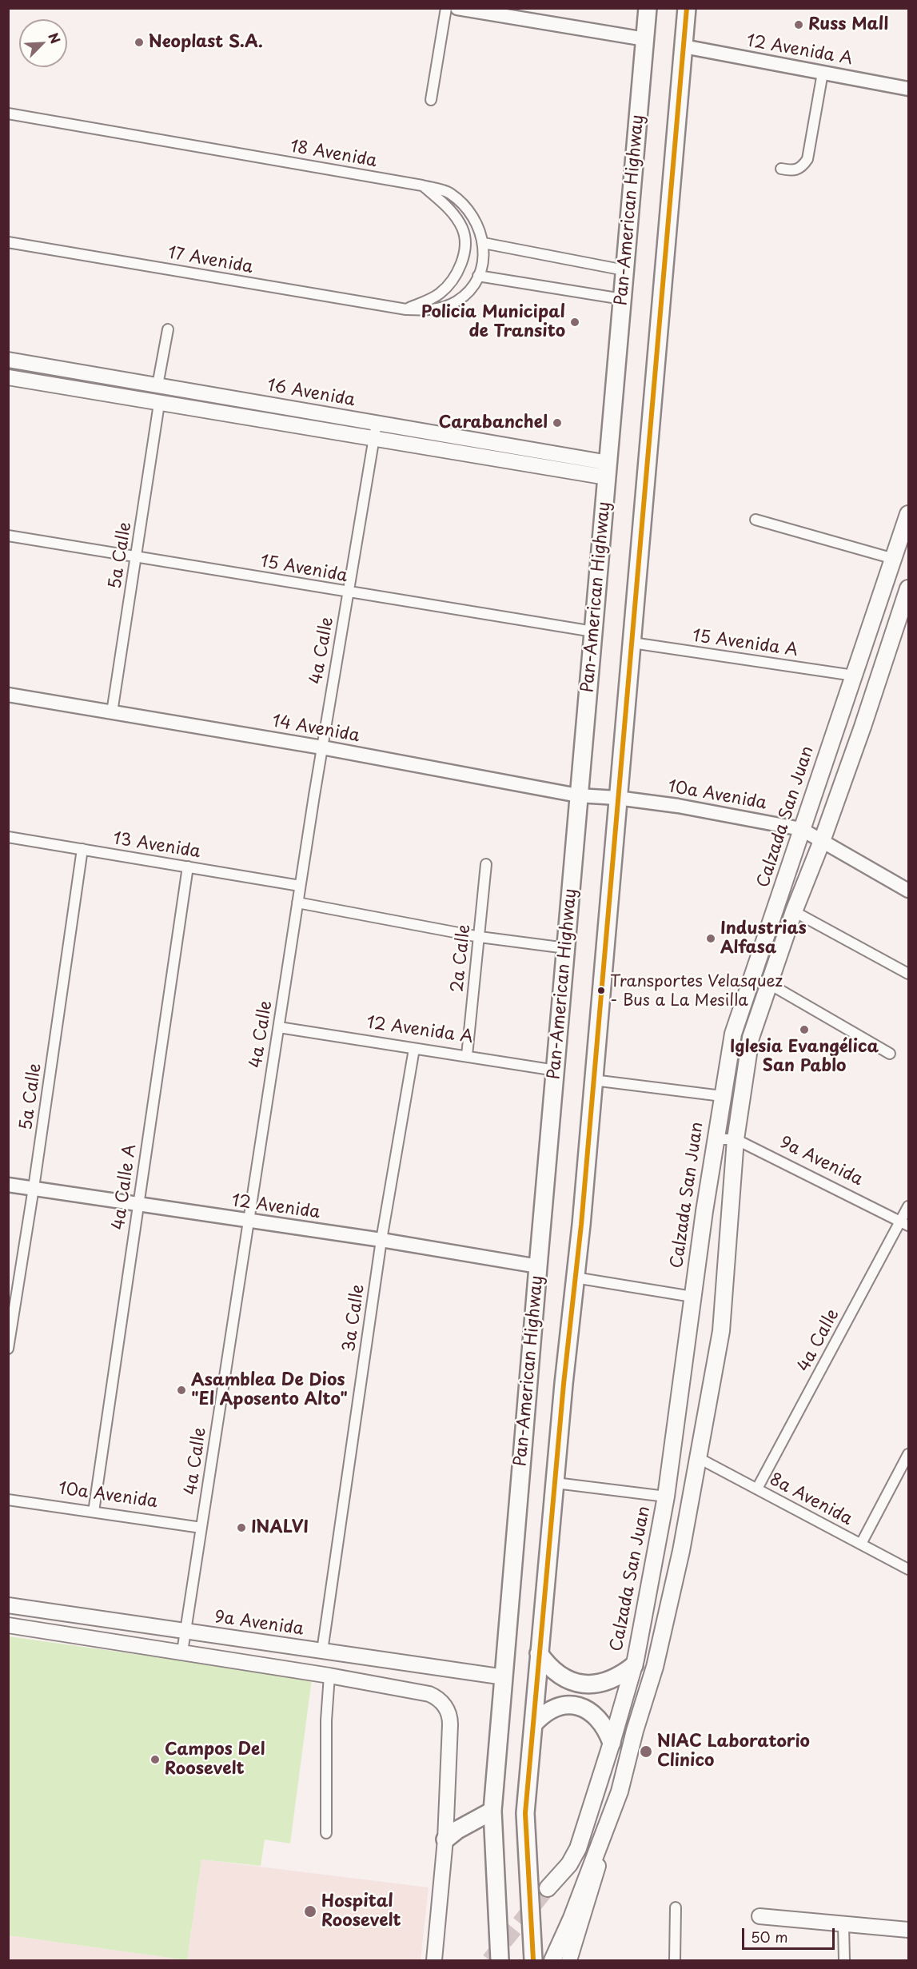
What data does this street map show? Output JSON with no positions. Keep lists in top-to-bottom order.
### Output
{
  "streets": {
    "highway": ["Pan-American Highway"],
    "main road": ["16 Avenida", "Calzada San Juan", "9a Avenida"],
    "street": [
      "12 Avenida A",
      "18 Avenida",
      "17 Avenida",
      "5a Calle",
      "15 Avenida",
      "15 Avenida A",
      "4a Calle",
      "14 Avenida",
      "10a Avenida",
      "13 Avenida",
      "2a Calle",
      "4a Calle A",
      "12 Avenida",
      "3a Calle",
      "8a Avenida"
    ]
  },
  "crossings": [
    ["12 Avenida A", "Pan-American Highway"],
    ["12 Avenida A", "4a Calle"],
    ["12 Avenida A", "2a Calle"],
    ["12 Avenida A", "3a Calle"],
    ["18 Avenida", "17 Avenida"],
    ["Pan-American Highway", "16 Avenida"],
    ["Pan-American Highway", "15 Avenida"],
    ["Pan-American Highway", "14 Avenida"],
    ["Pan-American Highway", "9a Avenida"],
    ["Pan-American Highway", "12 Avenida"],
    ["16 Avenida", "5a Calle"],
    ["16 Avenida", "4a Calle"],
    ["5a Calle", "15 Avenida"],
    ["5a Calle", "14 Avenida"],
    ["5a Calle", "13 Avenida"],
    ["5a Calle", "12 Avenida"],
    ["15 Avenida", "4a Calle"],
    ["15 Avenida A", "Calzada San Juan"],
    ["4a Calle", "14 Avenida"],
    ["4a Calle", "10a Avenida"],
    ["4a Calle", "13 Avenida"],
    ["4a Calle", "9a Avenida"],
    ["4a Calle", "12 Avenida"],
    ["4a Calle", "8a Avenida"],
    ["14 Avenida", "10a Avenida"],
    ["10a Avenida", "Calzada San Juan"],
    ["10a Avenida", "4a Calle A"],
    ["Calzada San Juan", "9a Avenida"],
    ["13 Avenida", "4a Calle A"],
    ["9a Avenida", "3a Calle"],
    ["4a Calle A", "12 Avenida"],
    ["12 Avenida", "3a Calle"]
  ],
  "places": [
    "Russ Mall",
    "Neoplast S.A.",
    "Policia Municipal de Transito",
    "Carabanchel",
    "Industrias Alfasa",
    "Transportes Velasquez - Bus a La Mesilla",
    "Iglesia Evangélica San Pablo",
    "Asamblea De Dios \"El Aposento Alto\"",
    "INALVI",
    "NIAC Laboratorio Clinico",
    "Campos Del Roosevelt",
    "Hospital Roosevelt"
  ],
  "scale_bar": "50 m",
  "north": "top right"
}
